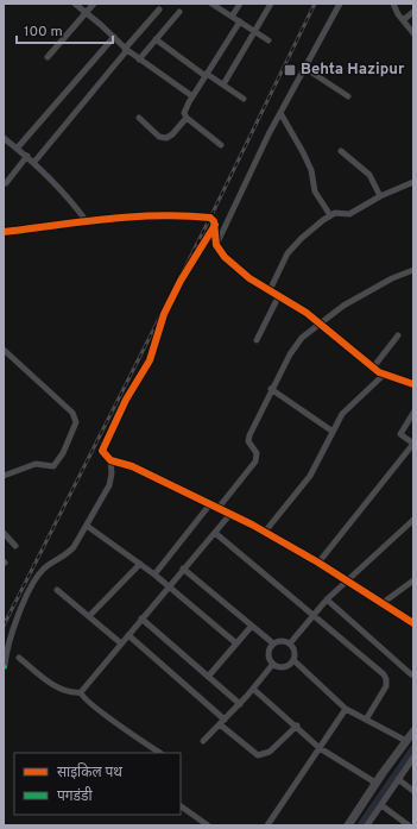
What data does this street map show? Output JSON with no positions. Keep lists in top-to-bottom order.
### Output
{
  "places": {
    "transit": ["Behta Hazipur"]
  },
  "legend": ["साइकिल पथ", "पगडंडी"],
  "scale_bar": "100 m"
}
